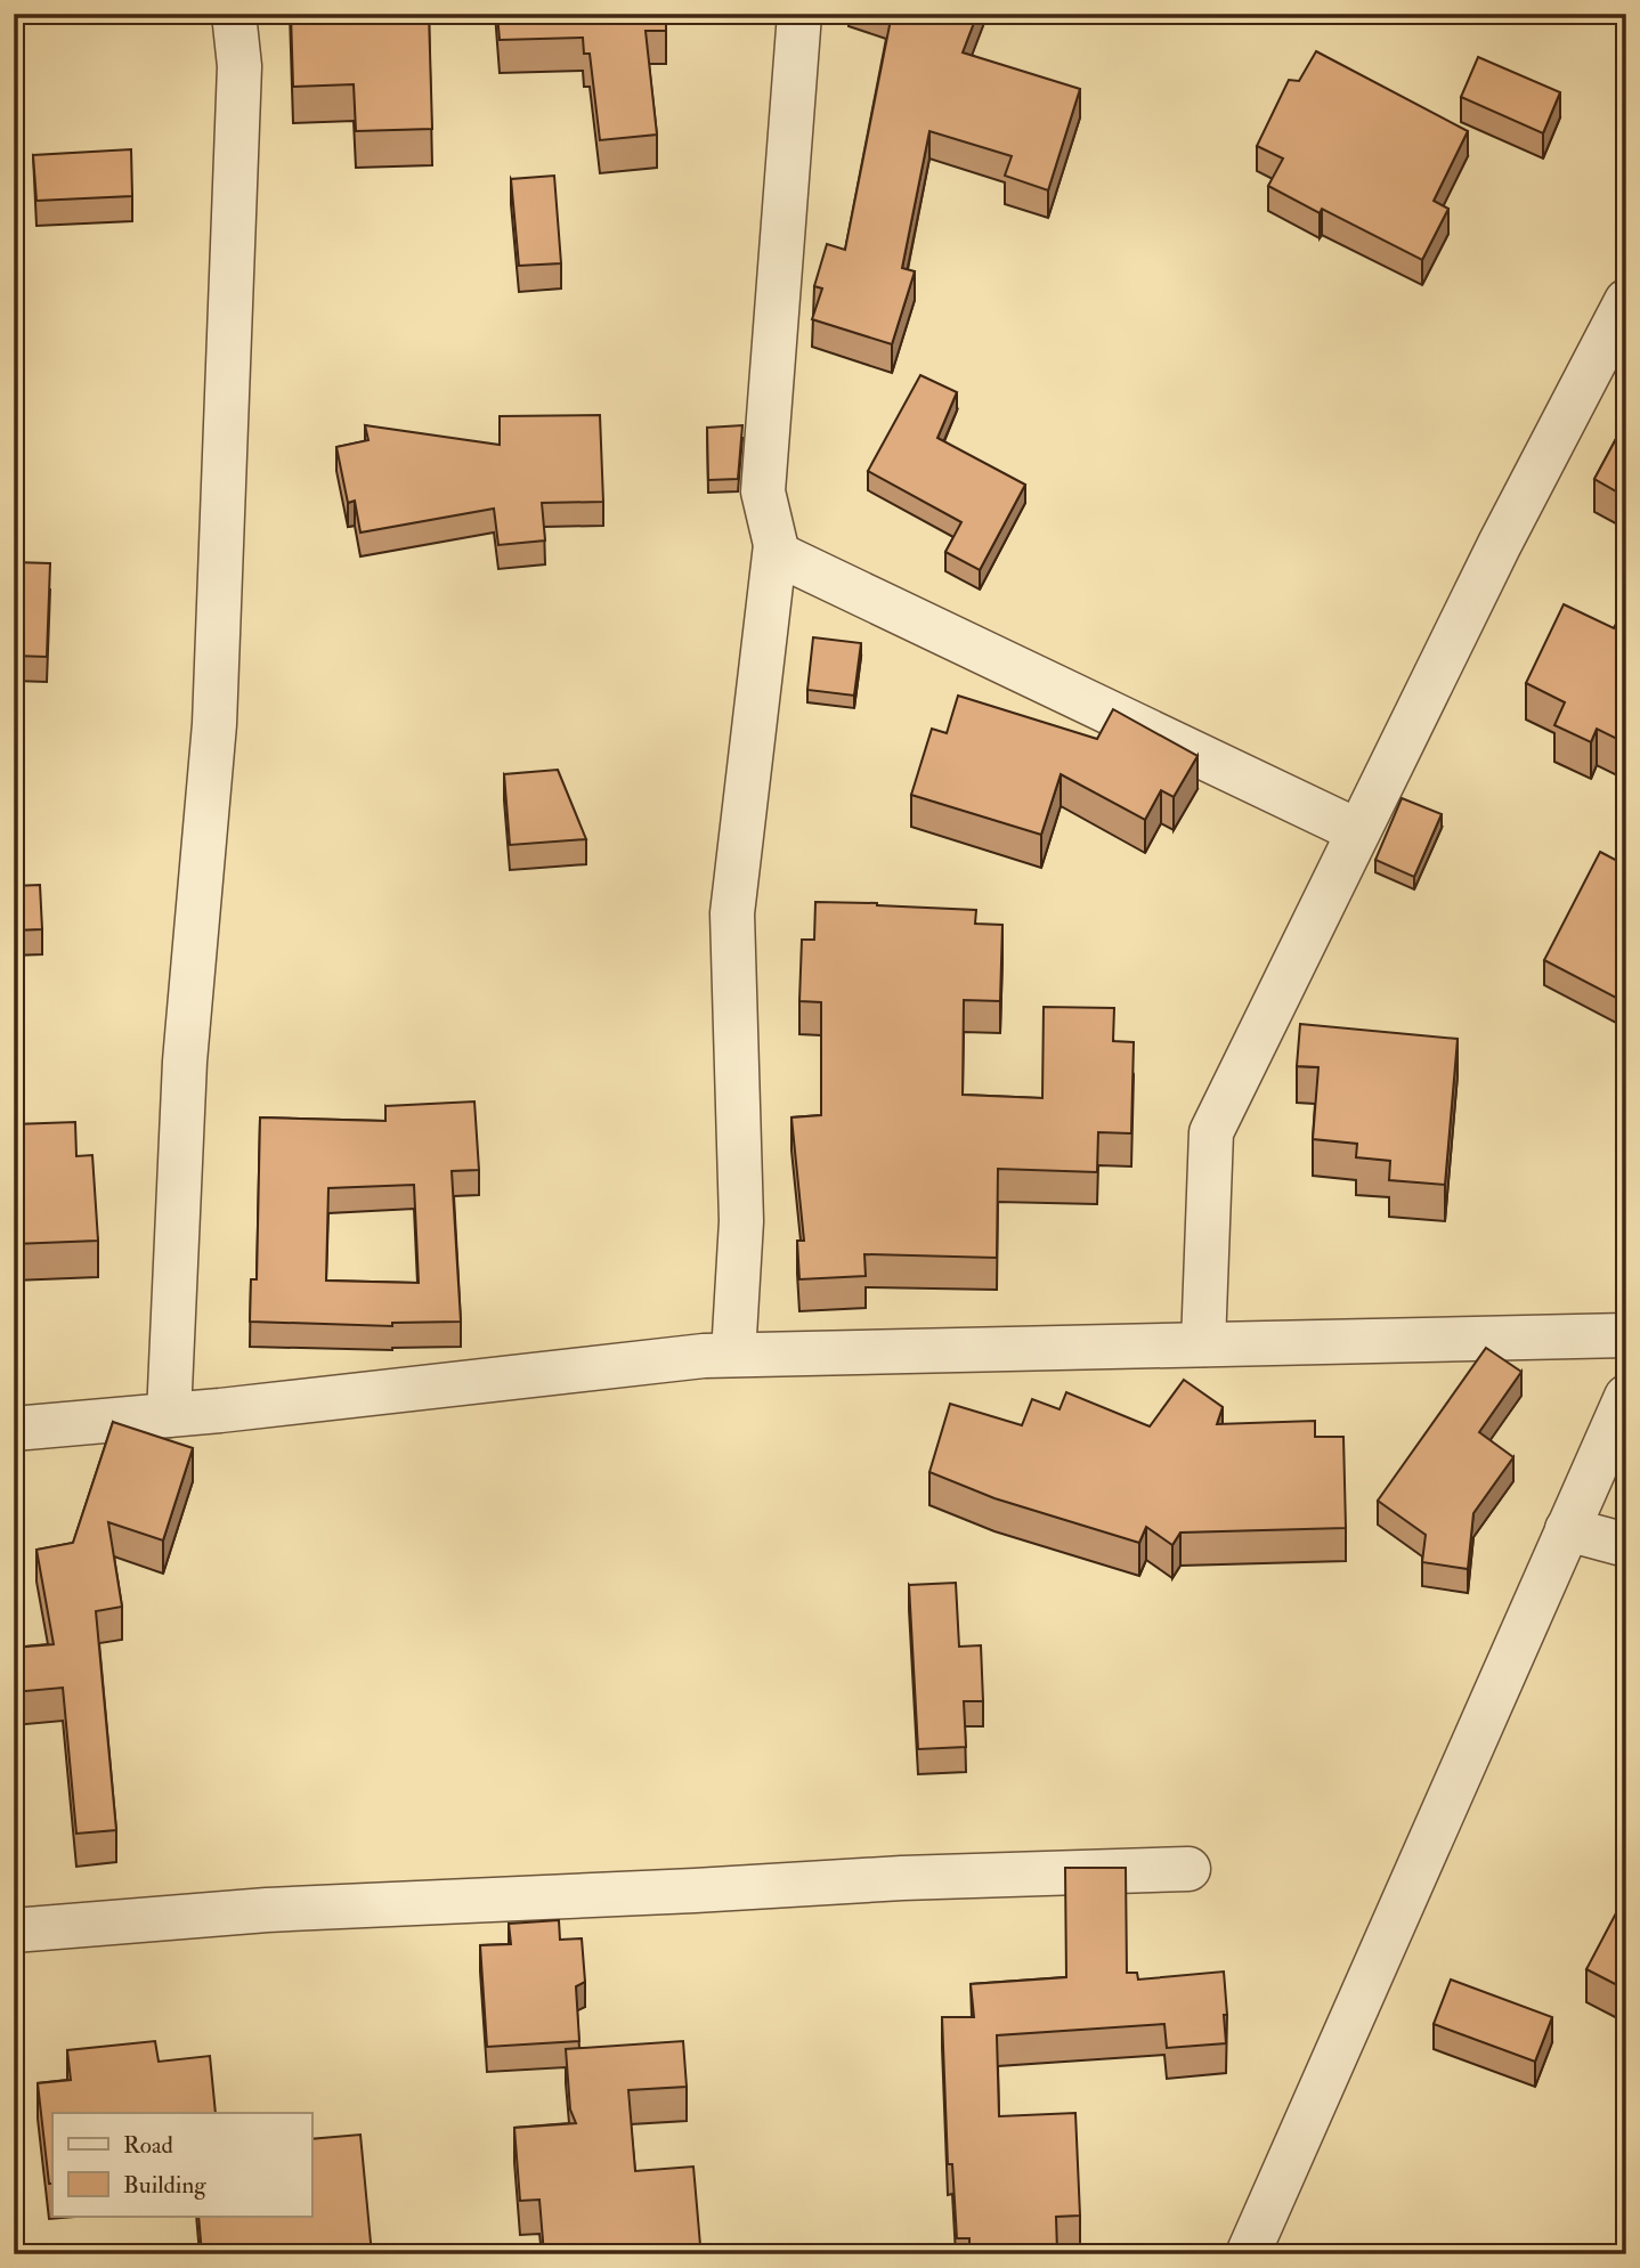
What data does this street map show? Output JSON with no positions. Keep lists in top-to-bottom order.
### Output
{
  "legend": ["Road", "Building"]
}
